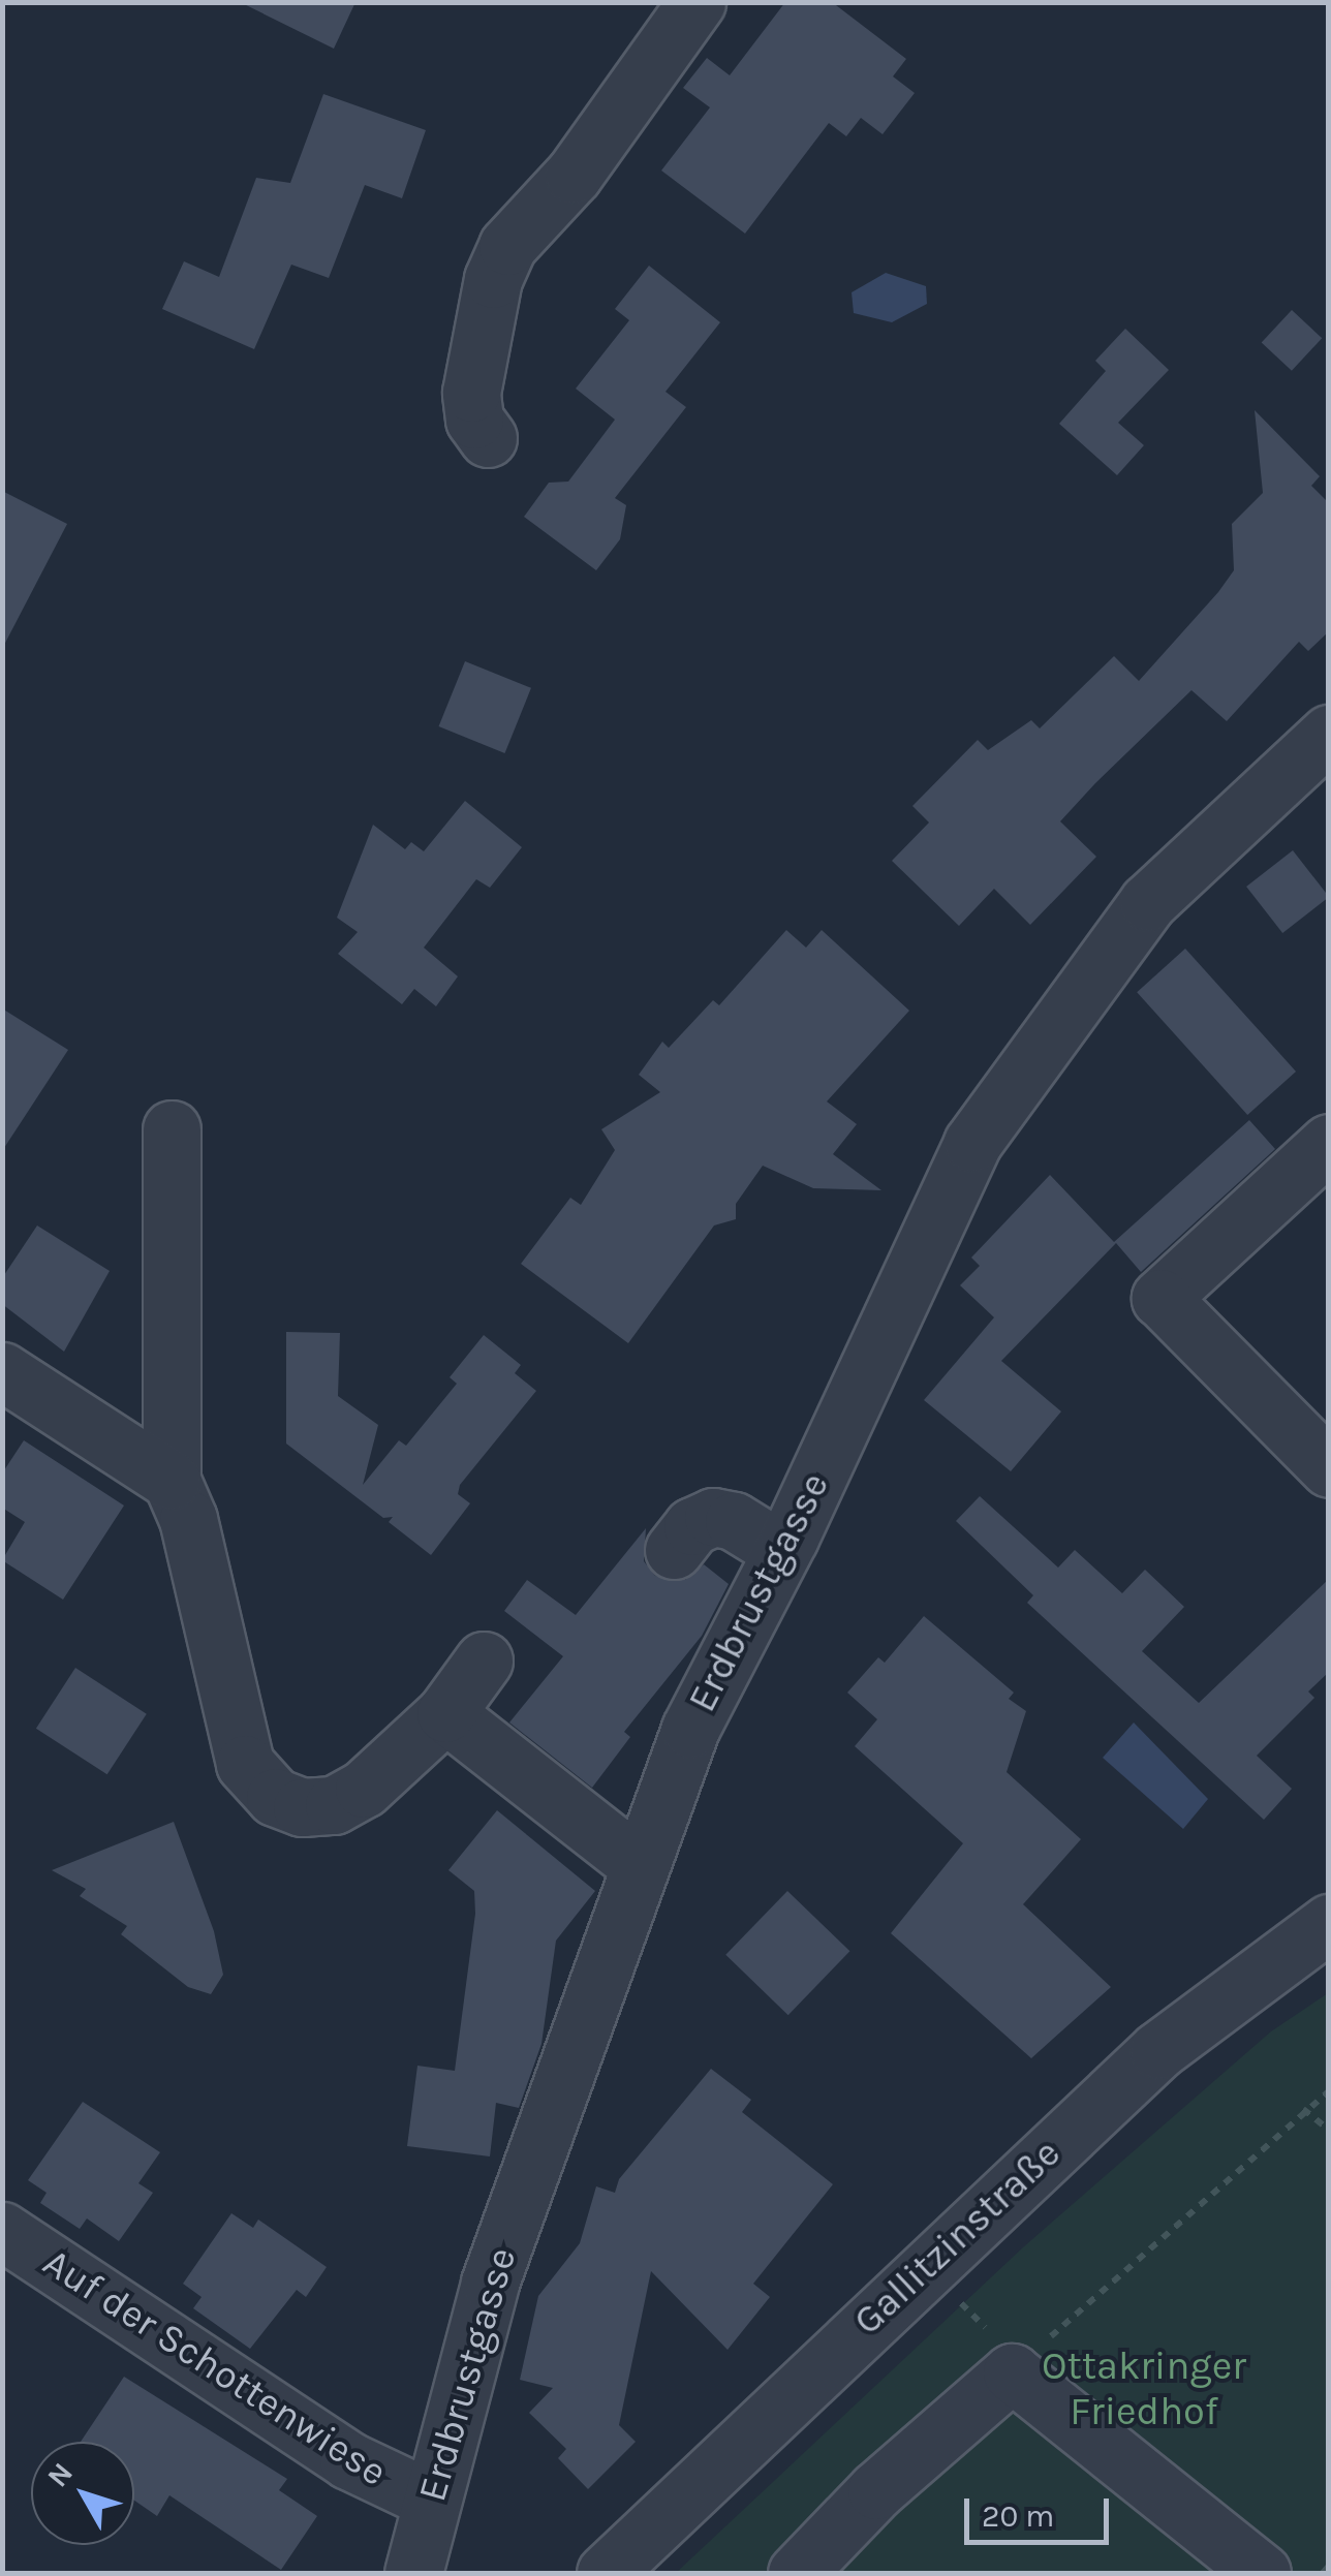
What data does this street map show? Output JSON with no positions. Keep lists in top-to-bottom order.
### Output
{
  "streets": {
    "street": ["Erdbrustgasse", "Gallitzinstraße", "Auf der Schottenwiese"]
  },
  "crossings": [
    ["Erdbrustgasse", "Auf der Schottenwiese"]
  ],
  "parks": ["Ottakringer Friedhof"],
  "scale_bar": "20 m",
  "north": "top left"
}
